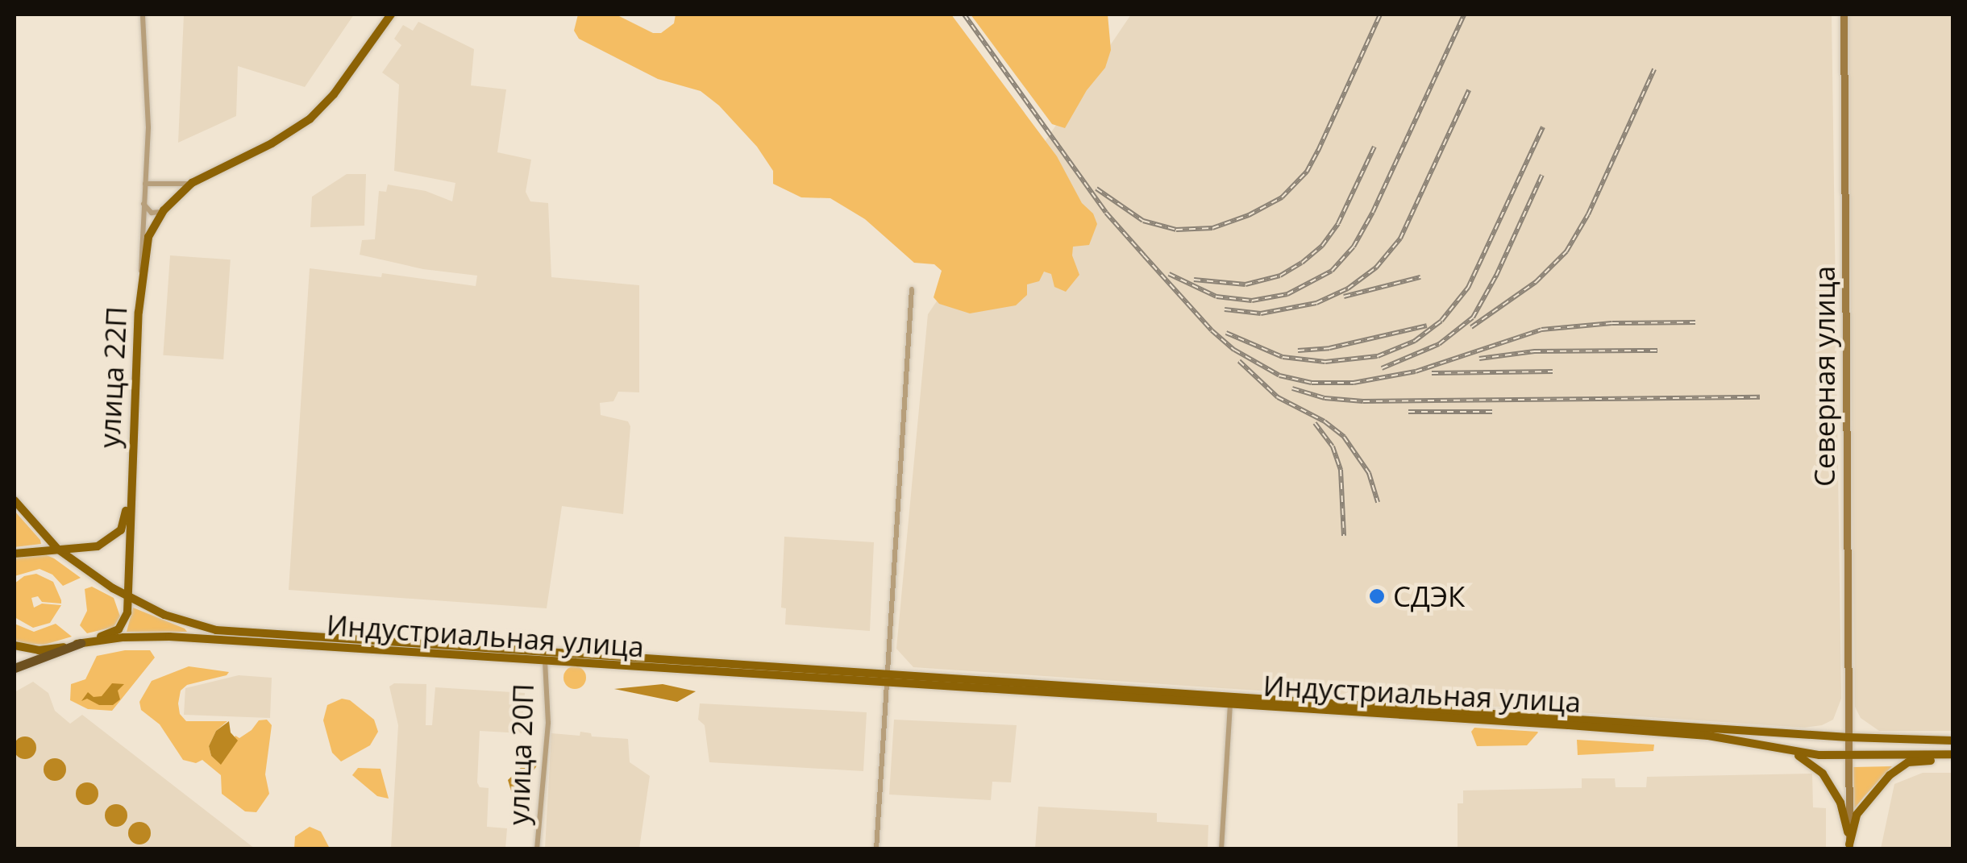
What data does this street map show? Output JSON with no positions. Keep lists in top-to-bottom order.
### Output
{
  "streets": {
    "main road": ["Северная улица", "улица 22П", "Индустриальная улица"],
    "street": ["улица 20П"]
  },
  "crossings": [
    ["Северная улица", "Индустриальная улица"],
    ["улица 22П", "Индустриальная улица"],
    ["Индустриальная улица", "улица 20П"]
  ],
  "places": ["СДЭК"]
}
